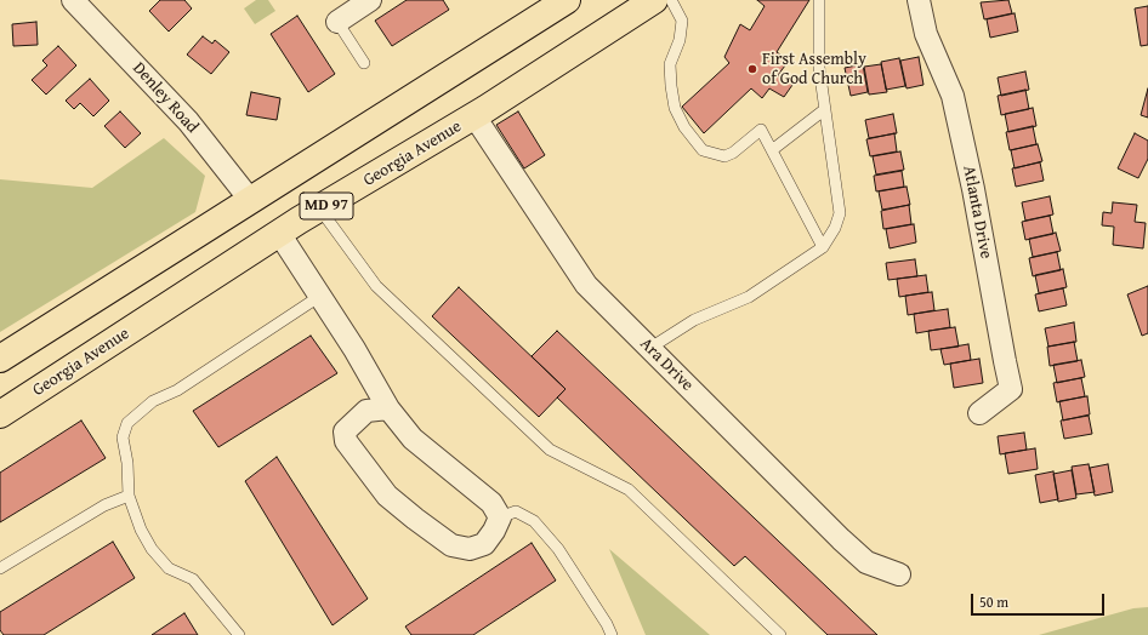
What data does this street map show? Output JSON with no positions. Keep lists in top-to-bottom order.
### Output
{
  "streets": {
    "main road": ["Georgia Avenue", "MD 97"],
    "street": ["Denley Road", "Atlanta Drive", "Ara Drive"]
  },
  "crossings": [
    ["Denley Road", "MD 97"],
    ["Georgia Avenue", "Ara Drive"]
  ],
  "places": ["First Assembly of God Church"],
  "scale_bar": "50 m"
}
